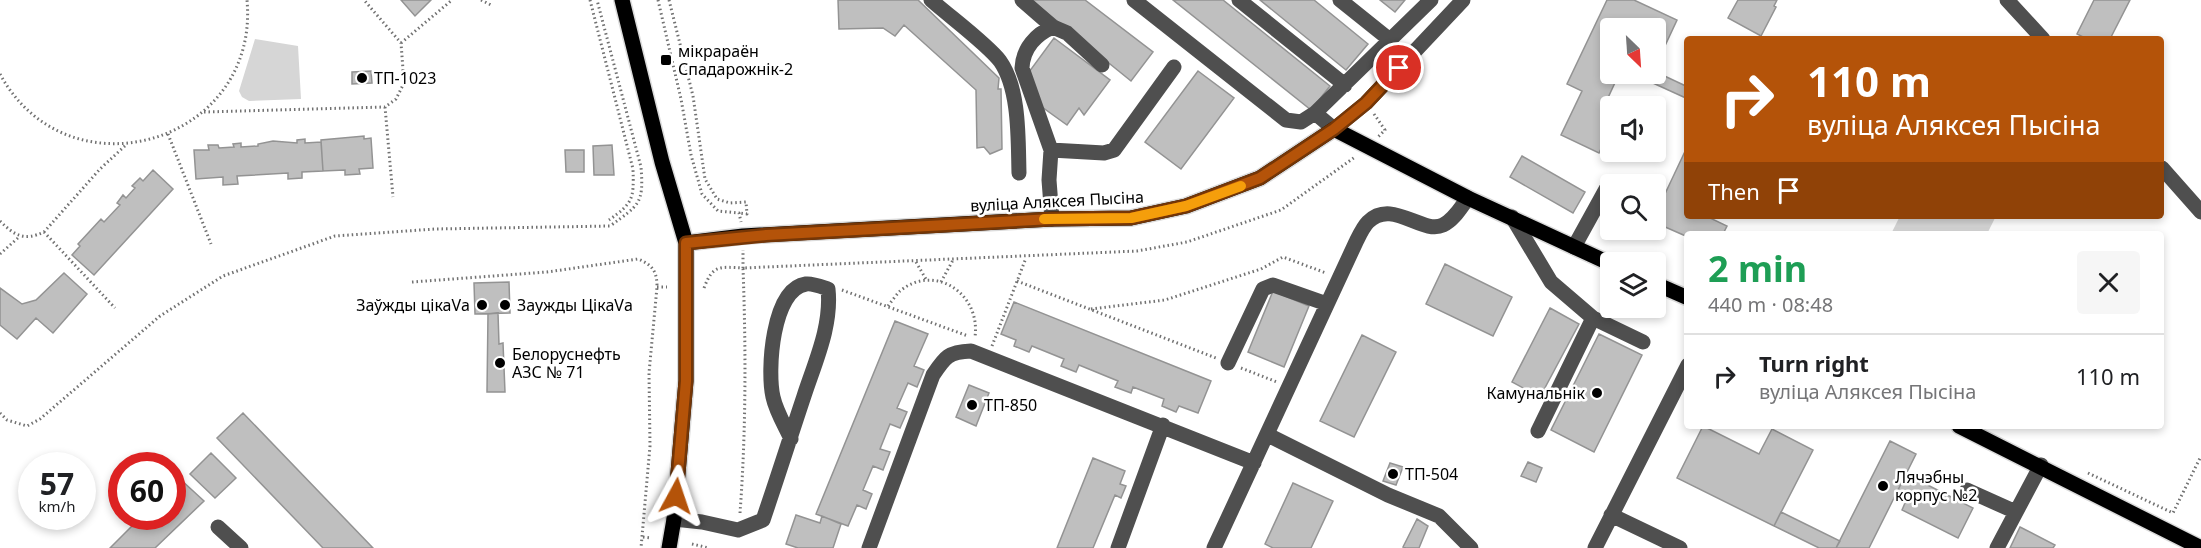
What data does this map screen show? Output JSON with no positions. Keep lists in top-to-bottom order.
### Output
{
  "streets": {
    "main road": ["вуліца Аляксея Пысіна"]
  },
  "places": {
    "transit": ["мікрараён Спадарожнік-2"],
    "other": [
      "ТП-1023",
      "Заўжды цікаVа",
      "Заужды ЦікаVа",
      "Белоруснефть АЗС № 71",
      "Камунальнік",
      "ТП-850",
      "ТП-504",
      "Лячэбны корпус №2"
    ]
  },
  "north": "bottom right",
  "page": {
    "turn": ["110 m", "вуліца Аляксея Пысіна"],
    "then": "Then",
    "heading": ["2 min", "440 m · 08:48"],
    "list": [
      {
        "name": "Turn right",
        "note": "вуліца Аляксея Пысіна",
        "value": "110 m"
      }
    ],
    "speed": "57 km/h",
    "limit": "60"
  }
}
